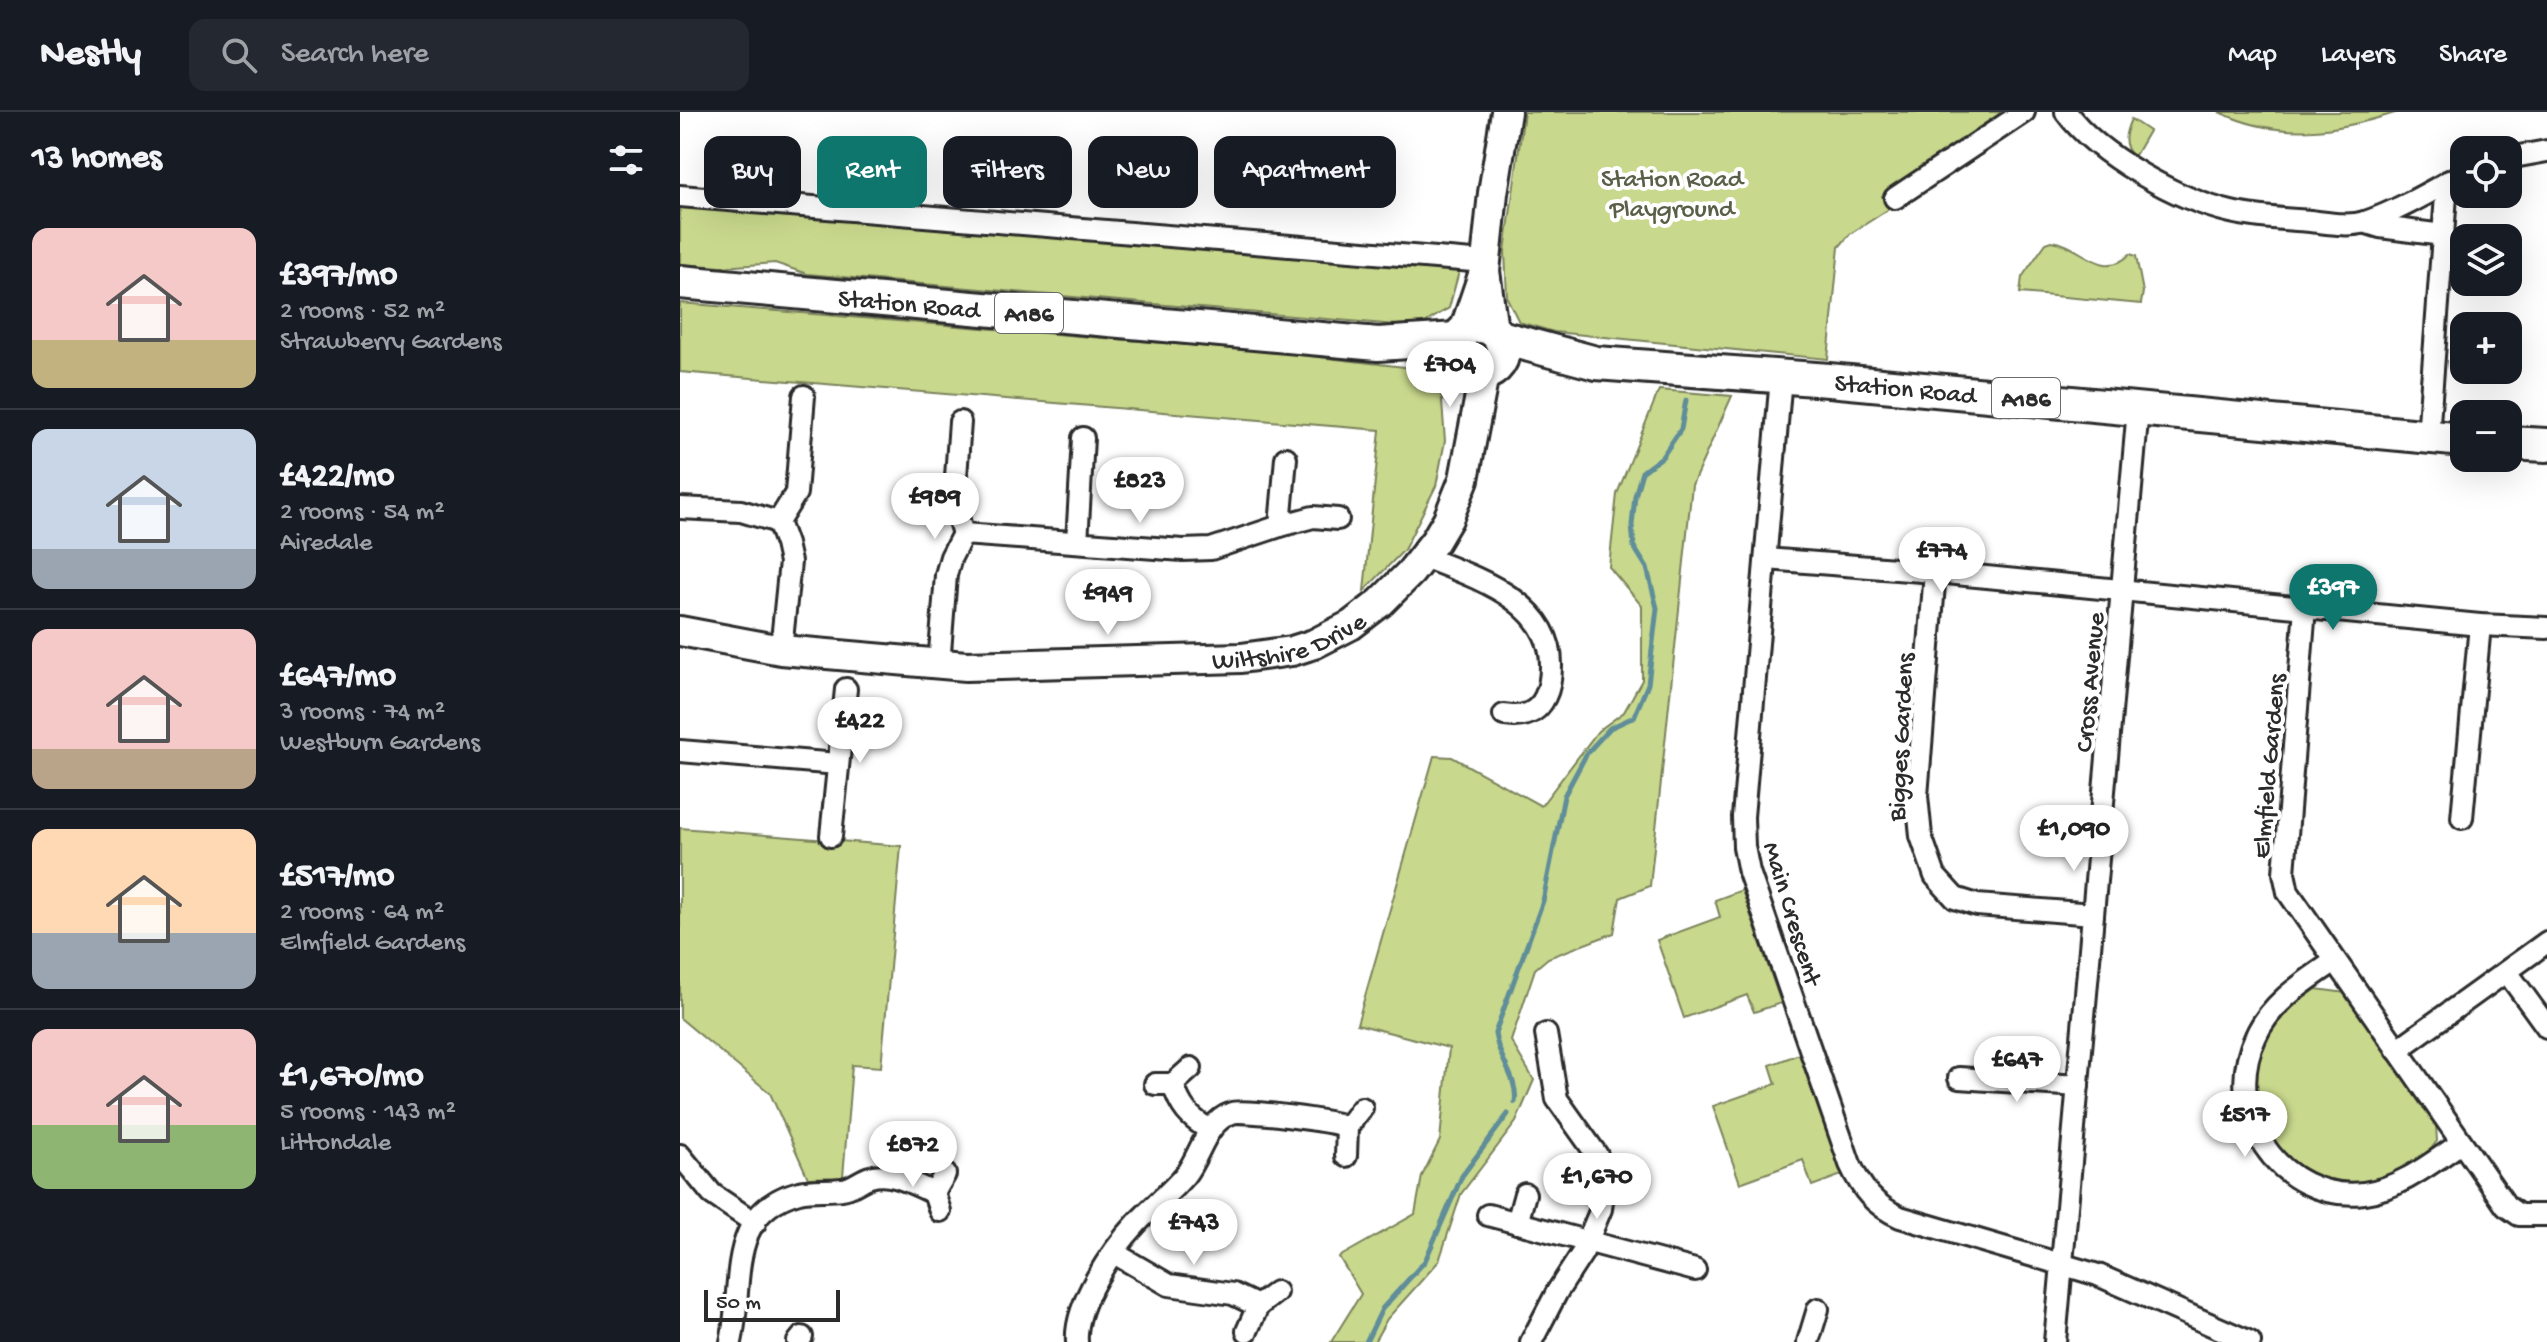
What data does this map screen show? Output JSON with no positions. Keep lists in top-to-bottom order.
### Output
{
  "streets": {
    "main road": ["Station Road", "A186"],
    "street": [
      "Wiltshire Drive",
      "Cross Avenue",
      "Bigges Gardens",
      "Elmfield Gardens",
      "Main Crescent"
    ]
  },
  "crossings": [
    ["Station Road", "Wiltshire Drive"],
    ["Station Road", "Cross Avenue"],
    ["Station Road", "Main Crescent"],
    ["Cross Avenue", "Bigges Gardens"],
    ["Cross Avenue", "Main Crescent"]
  ],
  "parks": ["Station Road Playground"],
  "scale_bar": "50 m",
  "page": {
    "header": "Nestly",
    "search": "Search here",
    "nav": ["Map", "Layers", "Share"],
    "heading": "13 homes",
    "map_buttons": ["+", "−"],
    "chip": [
      "Buy",
      "Rent",
      "Filters",
      "New",
      "Apartment"
    ],
    "list": [
      {
        "name": "£397/mo",
        "note": "2 rooms · 52 m² · Strawberry Gardens"
      },
      {
        "name": "£422/mo",
        "note": "2 rooms · 54 m² · Airedale"
      },
      {
        "name": "£647/mo",
        "note": "3 rooms · 74 m² · Westburn Gardens"
      },
      {
        "name": "£517/mo",
        "note": "2 rooms · 64 m² · Elmfield Gardens"
      },
      {
        "name": "£1,670/mo",
        "note": "5 rooms · 143 m² · Littondale"
      }
    ],
    "price": [
      "£704",
      "£823",
      "£989",
      "£774",
      "£397",
      "£949",
      "£422",
      "£1,090",
      "£647",
      "£517",
      "£872",
      "£1,670",
      "£743"
    ],
    "scale": "50 m"
  }
}
